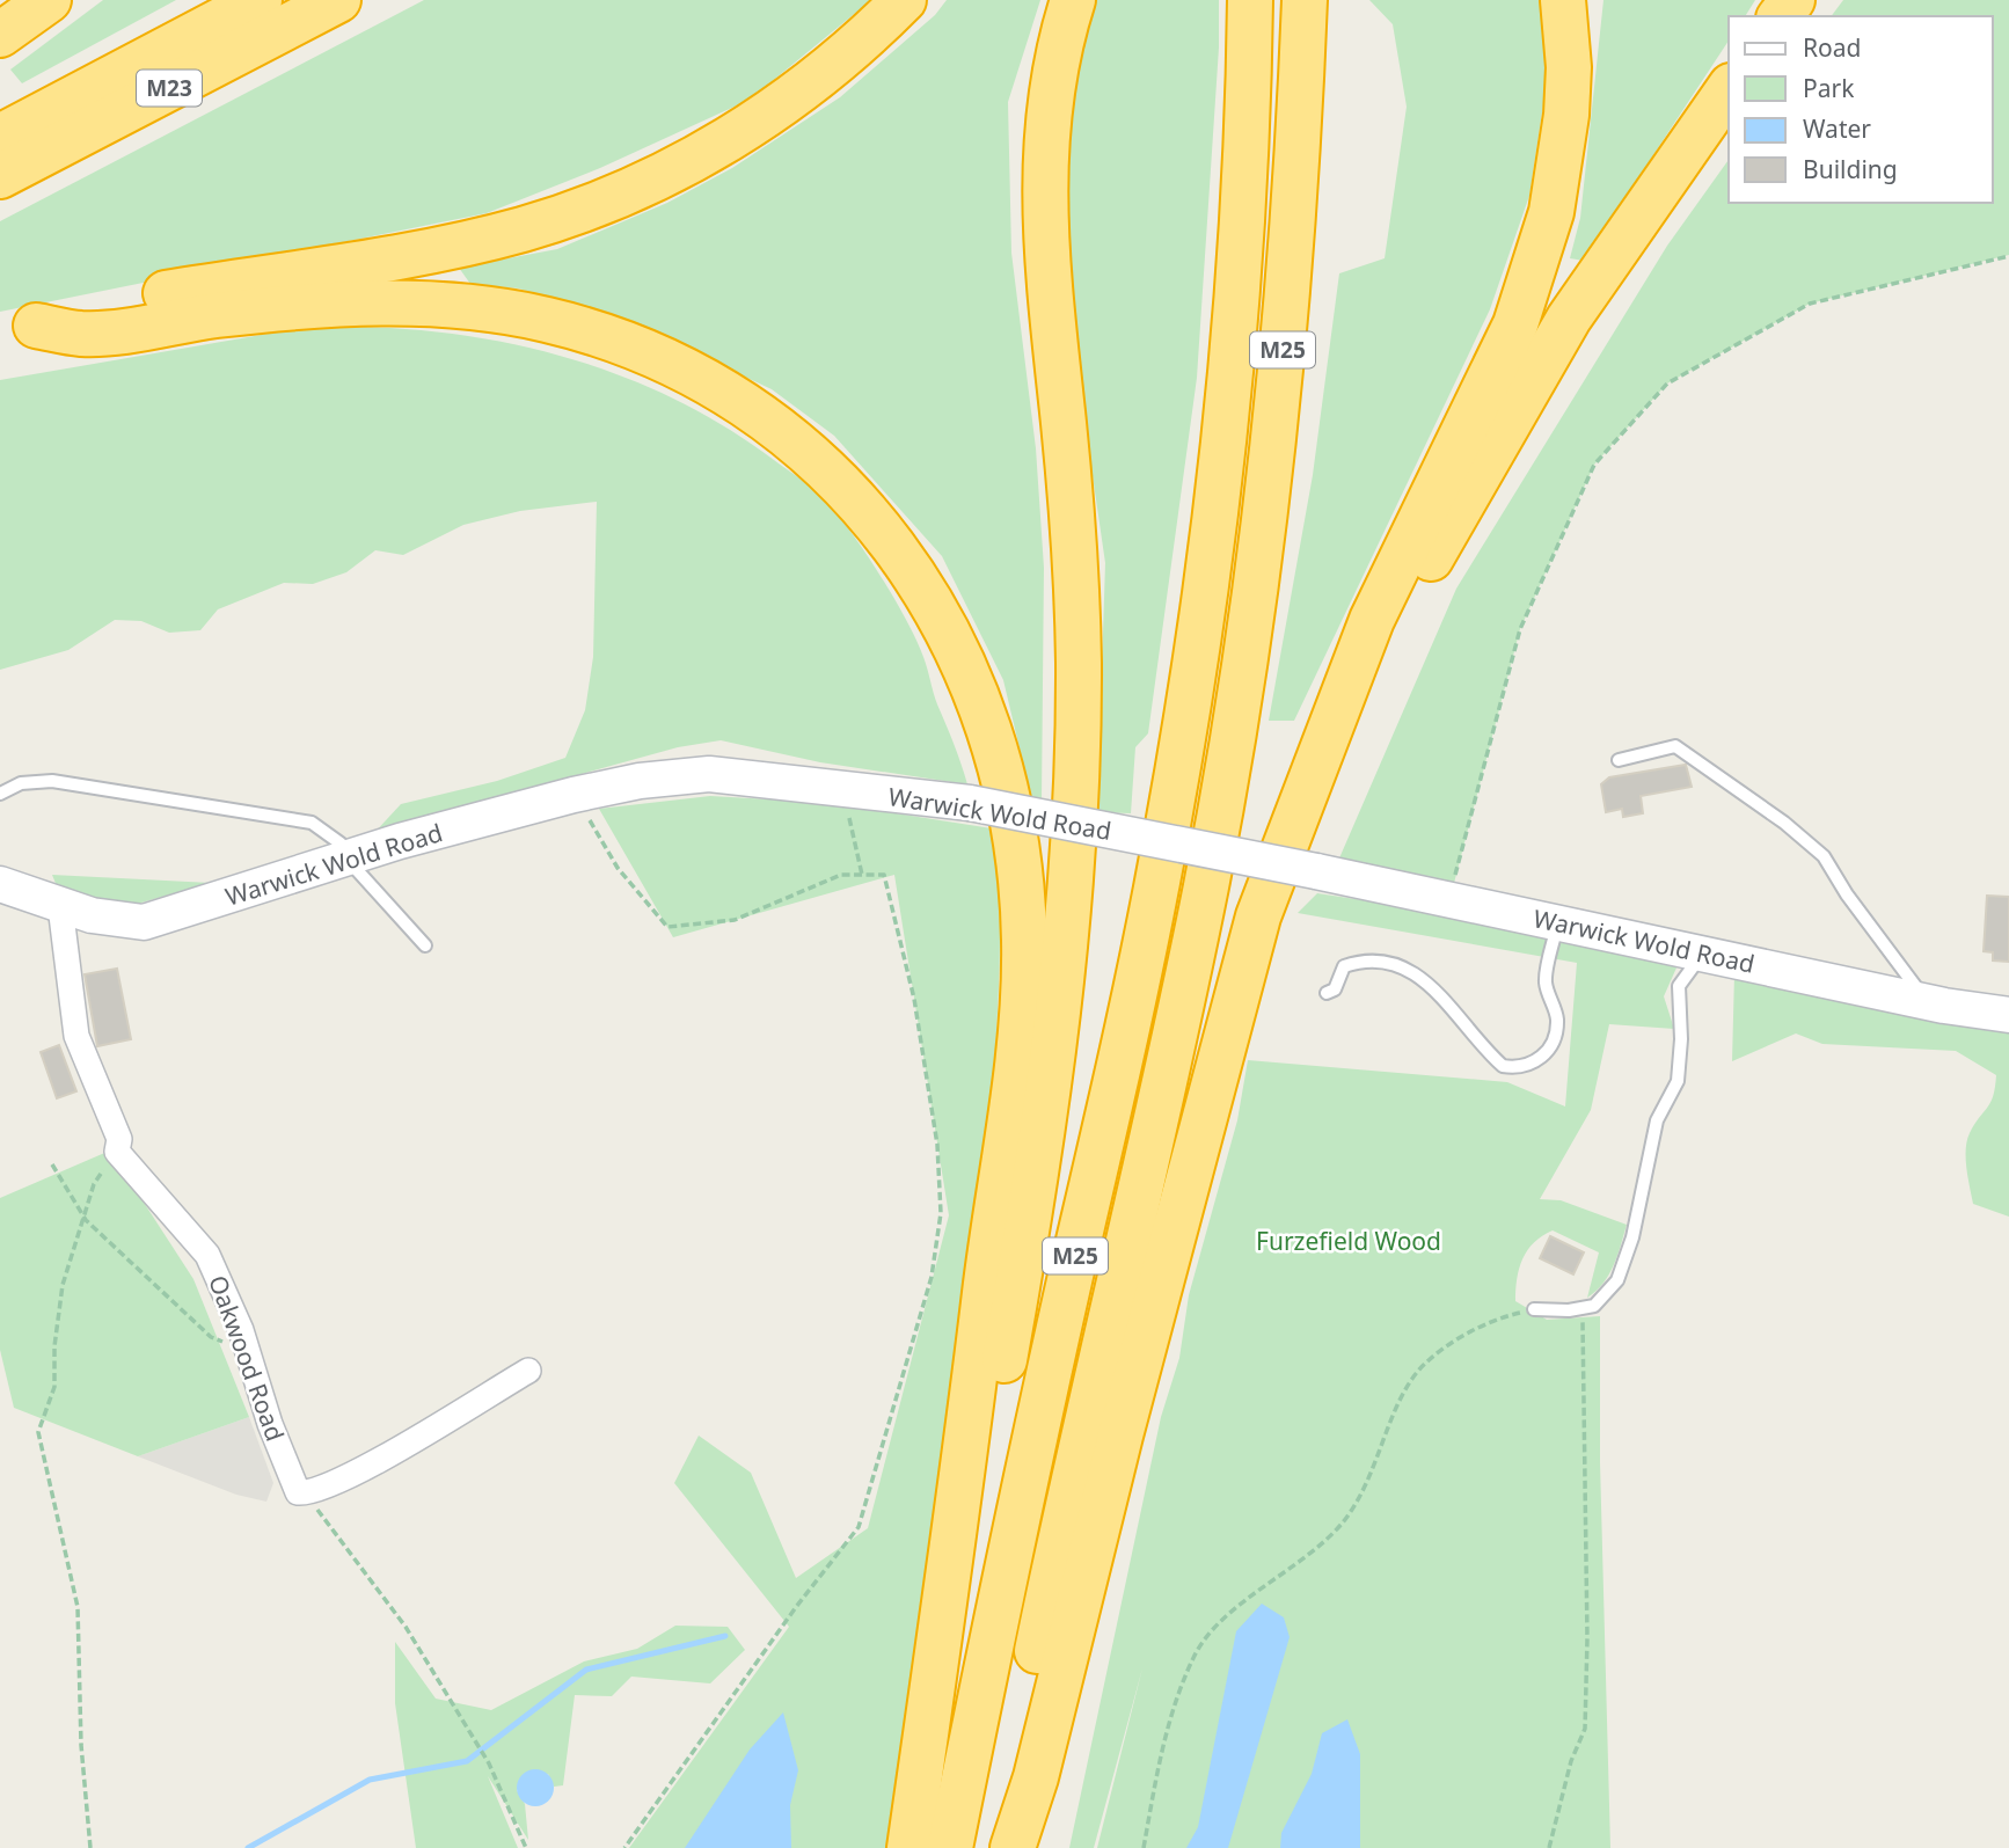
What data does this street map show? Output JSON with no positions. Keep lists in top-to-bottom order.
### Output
{
  "streets": {
    "highway": ["M23", "M25"],
    "street": ["Warwick Wold Road", "Oakwood Road"]
  },
  "crossings": [
    ["Warwick Wold Road", "Oakwood Road"]
  ],
  "parks": ["Furzefield Wood"],
  "legend": [
    "Road",
    "Park",
    "Water",
    "Building"
  ]
}
